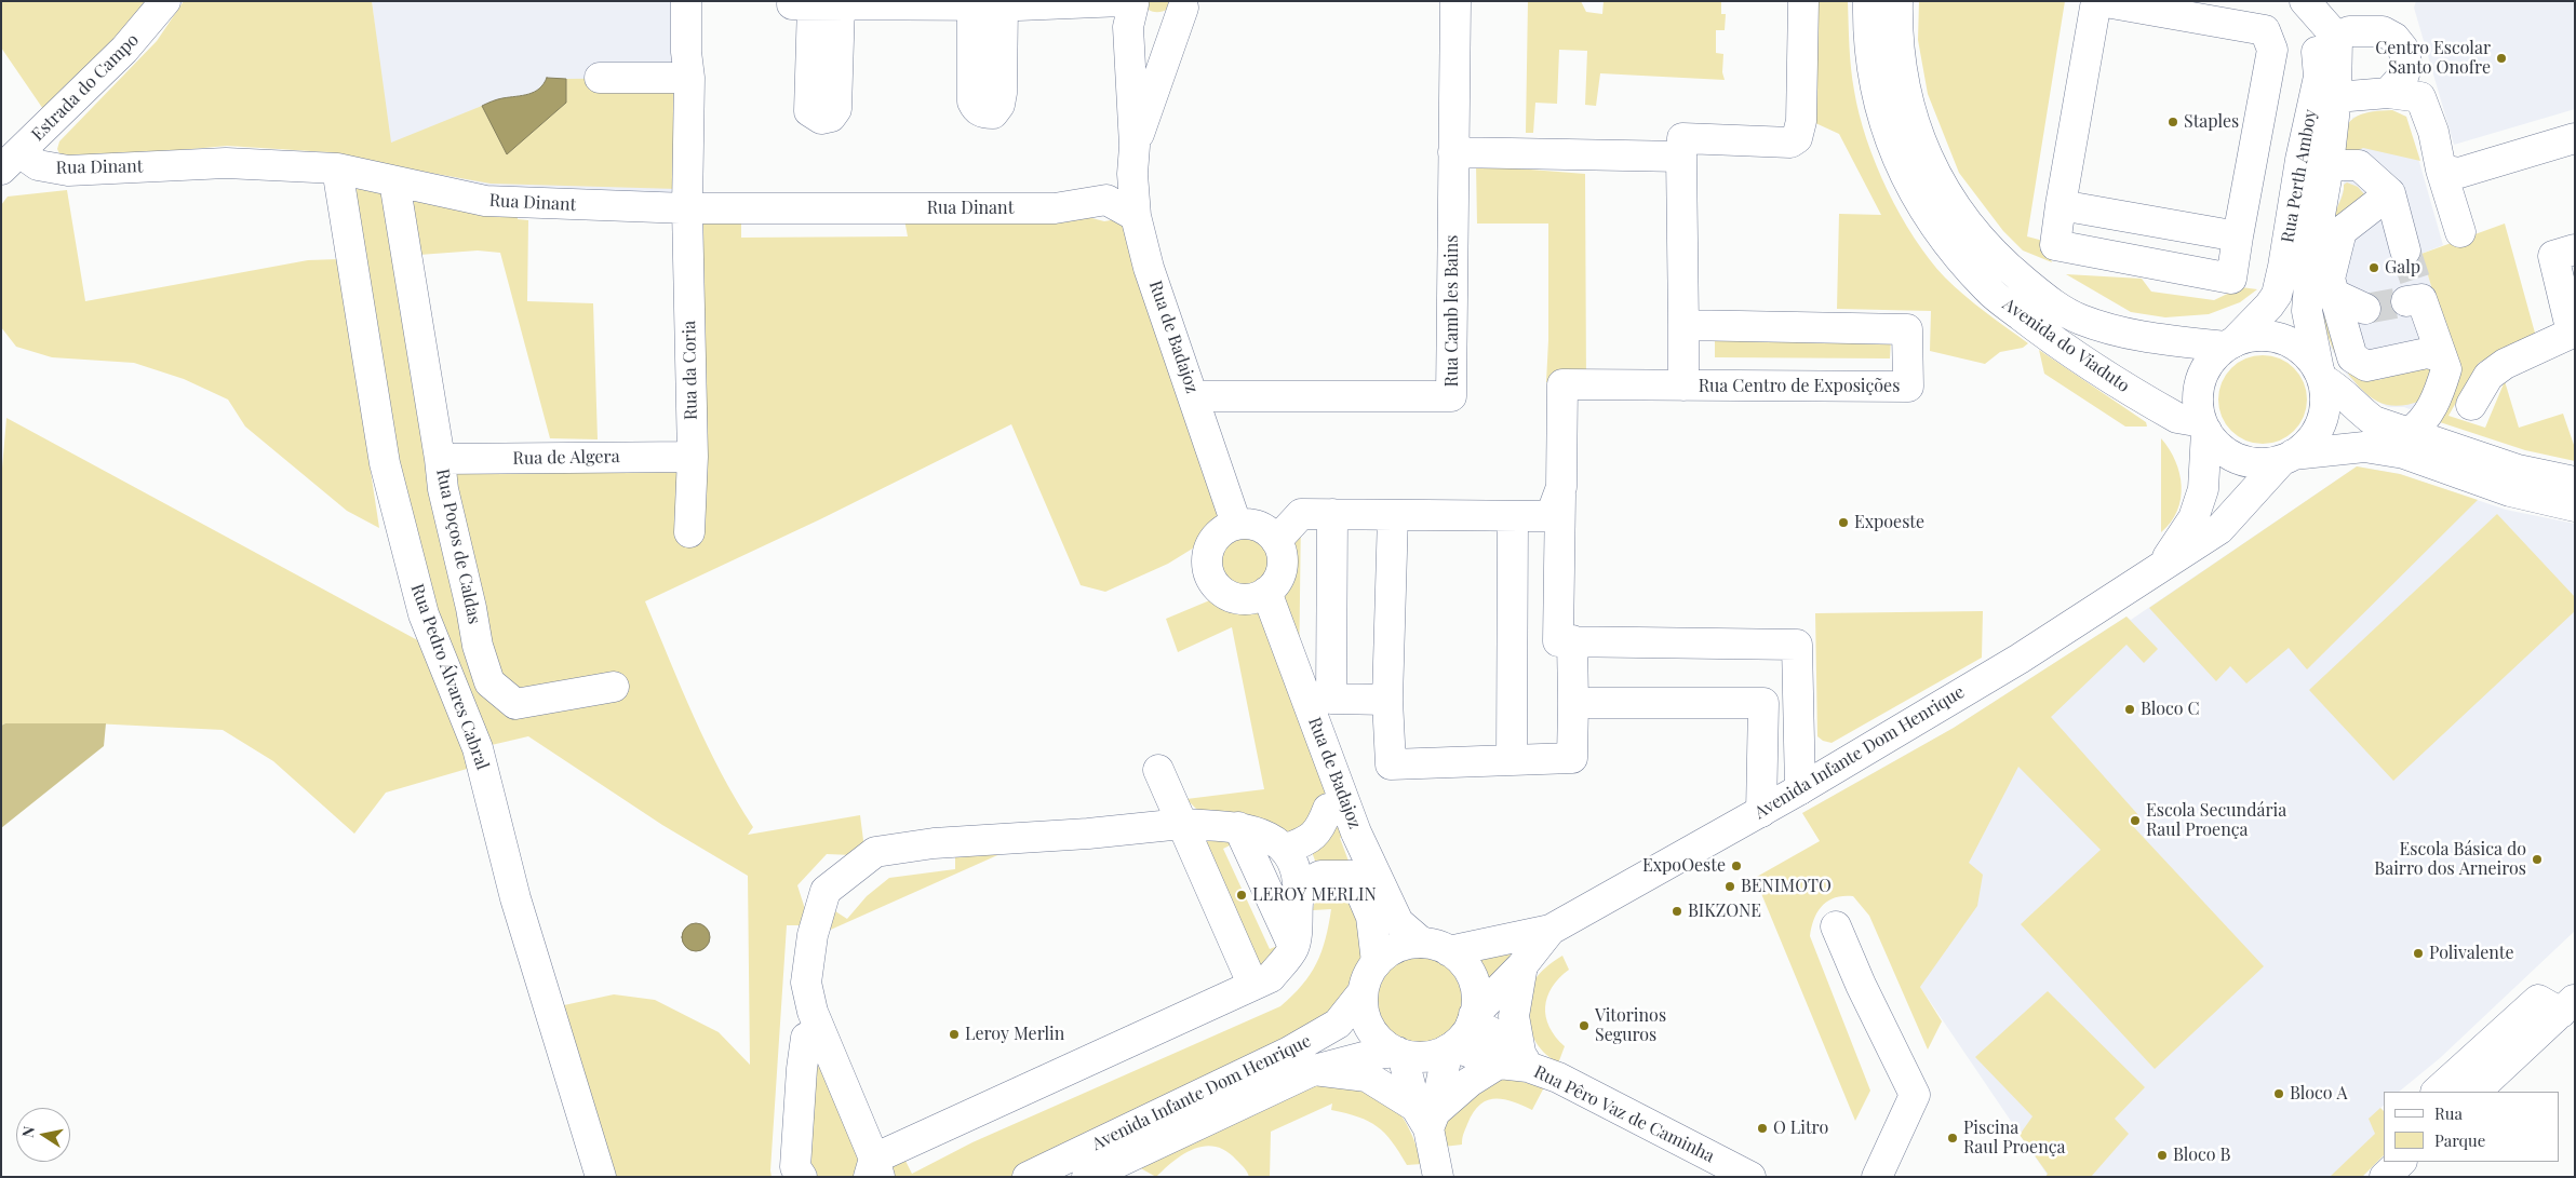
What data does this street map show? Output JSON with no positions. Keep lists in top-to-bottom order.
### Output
{
  "streets": {
    "street": [
      "Estrada do Campo",
      "Rua Dinant",
      "Rua Perth Amboy",
      "Rua Camb les Bains",
      "Rua de Badajoz",
      "Avenida do Viaduto",
      "Rua da Coria",
      "Rua Centro de Exposições",
      "Rua de Algera",
      "Rua Poços de Caldas",
      "Rua Pedro Álvares Cabral",
      "Avenida Infante Dom Henrique",
      "Rua Pêro Vaz de Caminha"
    ]
  },
  "crossings": [
    ["Estrada do Campo", "Rua Dinant"],
    ["Rua Dinant", "Rua de Badajoz"],
    ["Rua Dinant", "Rua da Coria"],
    ["Rua Dinant", "Rua Poços de Caldas"],
    ["Rua Dinant", "Rua Pedro Álvares Cabral"],
    ["Rua Perth Amboy", "Avenida do Viaduto"],
    ["Rua Perth Amboy", "Avenida Infante Dom Henrique"],
    ["Rua Camb les Bains", "Rua de Badajoz"],
    ["Rua de Badajoz", "Rua Centro de Exposições"],
    ["Rua de Badajoz", "Avenida Infante Dom Henrique"],
    ["Avenida do Viaduto", "Avenida Infante Dom Henrique"],
    ["Rua da Coria", "Rua de Algera"],
    ["Rua de Algera", "Rua Poços de Caldas"]
  ],
  "places": [
    "Centro Escolar Santo Onofre",
    "Staples",
    "Galp",
    "Expoeste",
    "Bloco C",
    "Escola Secundária Raul Proença",
    "Escola Básica do Bairro dos Arneiros",
    "ExpoOeste",
    "BENIMOTO",
    "LEROY MERLIN",
    "BIKZONE",
    "Polivalente",
    "Vitorinos Seguros",
    "Leroy Merlin",
    "Bloco A",
    "O Litro",
    "Piscina Raul Proença",
    "Bloco B"
  ],
  "legend": ["Rua", "Parque"],
  "north": "left"
}
